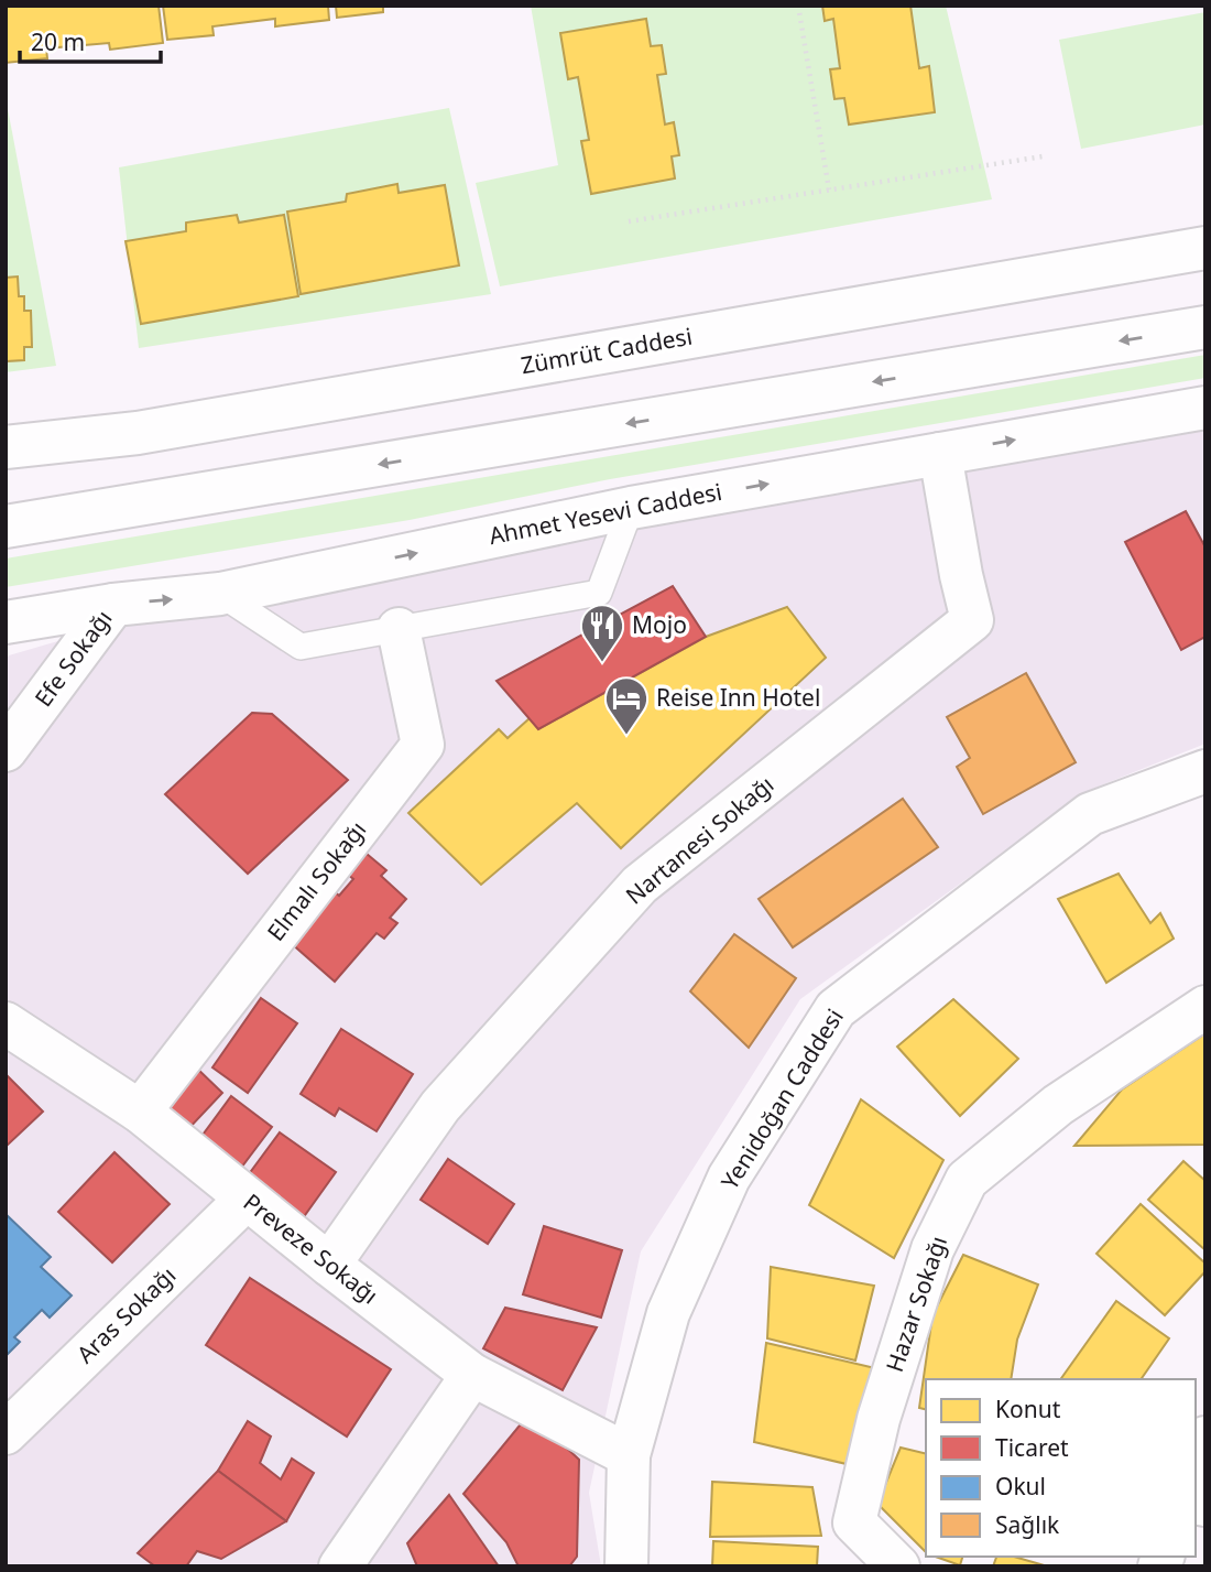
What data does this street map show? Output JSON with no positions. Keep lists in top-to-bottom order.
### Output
{
  "streets": {
    "street": [
      "Zümrüt Caddesi",
      "Ahmet Yesevi Caddesi",
      "Efe Sokağı",
      "Nartanesi Sokağı",
      "Elmalı Sokağı",
      "Yenidoğan Caddesi",
      "Preveze Sokağı",
      "Hazar Sokağı",
      "Aras Sokağı"
    ]
  },
  "crossings": [
    ["Ahmet Yesevi Caddesi", "Efe Sokağı"],
    ["Ahmet Yesevi Caddesi", "Nartanesi Sokağı"],
    ["Nartanesi Sokağı", "Preveze Sokağı"],
    ["Elmalı Sokağı", "Preveze Sokağı"],
    ["Yenidoğan Caddesi", "Preveze Sokağı"],
    ["Preveze Sokağı", "Aras Sokağı"]
  ],
  "places": {
    "restaurant": ["Mojo"],
    "hotel": ["Reise Inn Hotel"]
  },
  "legend": [
    "Konut",
    "Ticaret",
    "Okul",
    "Sağlık"
  ],
  "scale_bar": "20 m"
}
